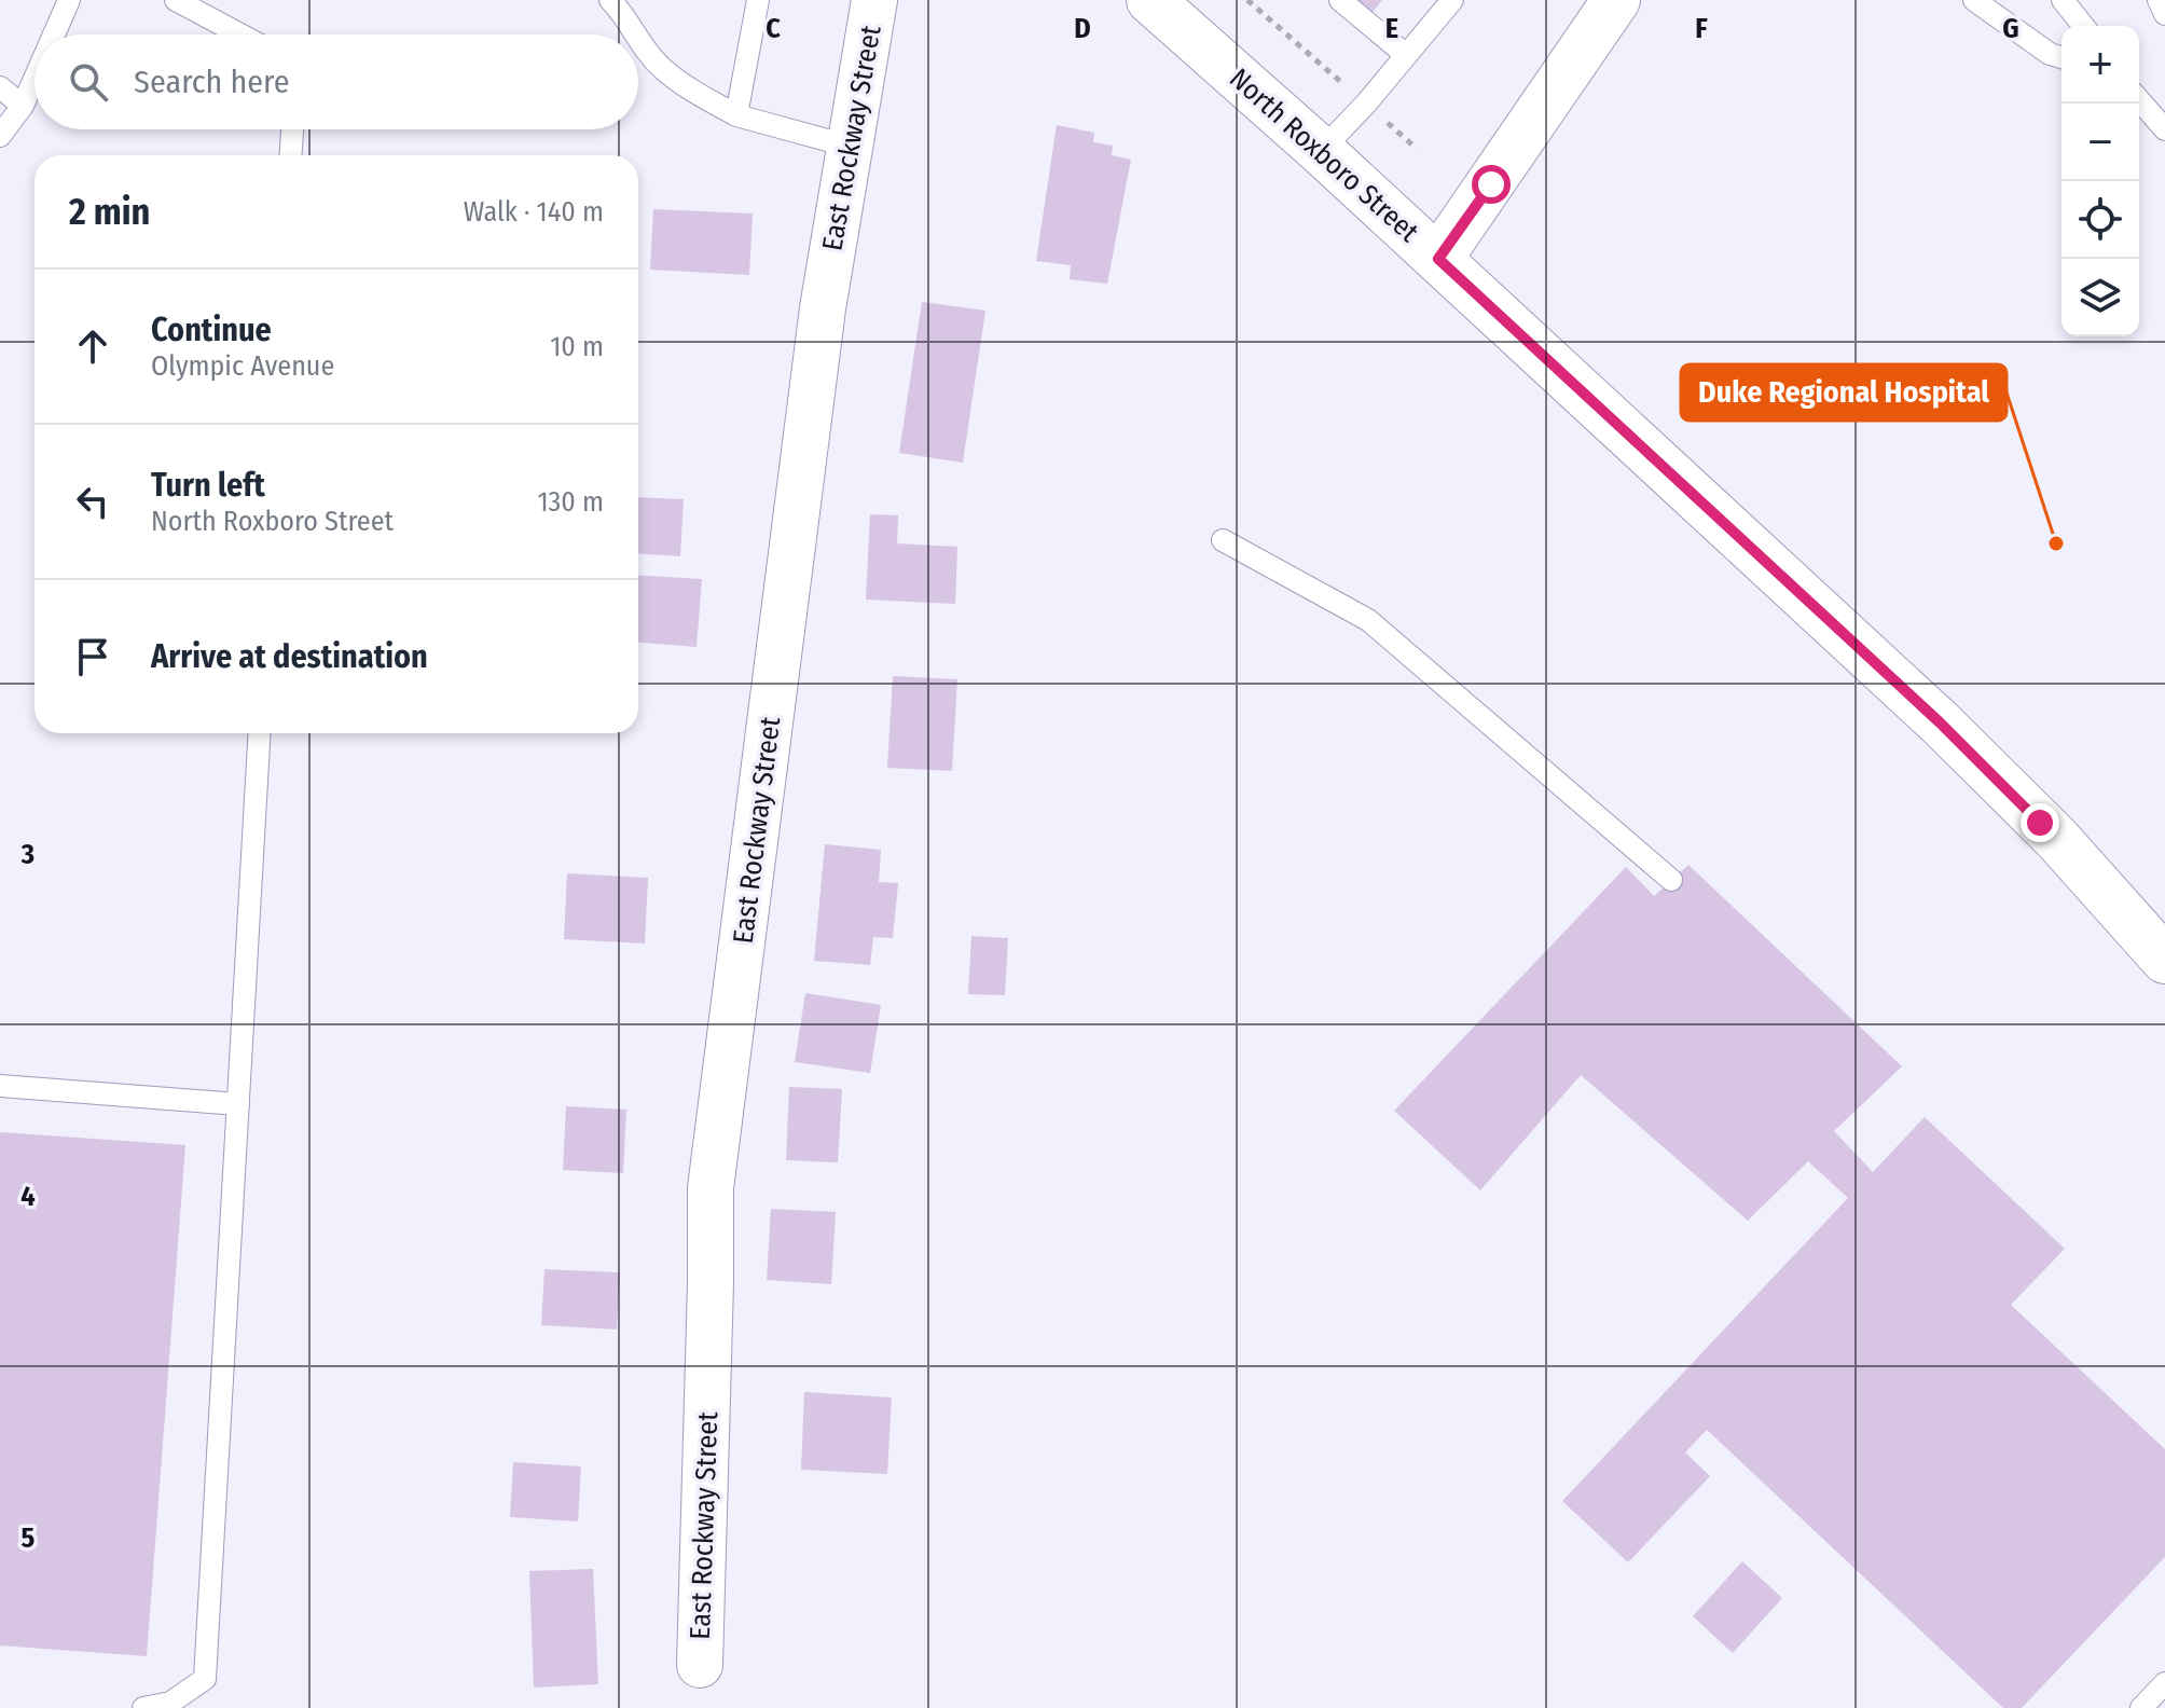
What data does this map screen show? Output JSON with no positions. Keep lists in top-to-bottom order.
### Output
{
  "streets": {
    "main road": ["North Roxboro Street"],
    "street": ["East Rockway Street"]
  },
  "places": ["Duke Regional Hospital"],
  "page": {
    "map_buttons": ["+", "−"],
    "search": "Search here",
    "heading": ["2 min", "Walk · 140 m"],
    "list": [
      ["Continue", "Olympic Avenue", "10 m"],
      ["Turn left", "North Roxboro Street", "130 m"],
      "Arrive at destination"
    ]
  },
  "grid": {
    "columns": [
      "C",
      "D",
      "E",
      "F",
      "G"
    ],
    "rows": ["3", "4", "5"]
  }
}
